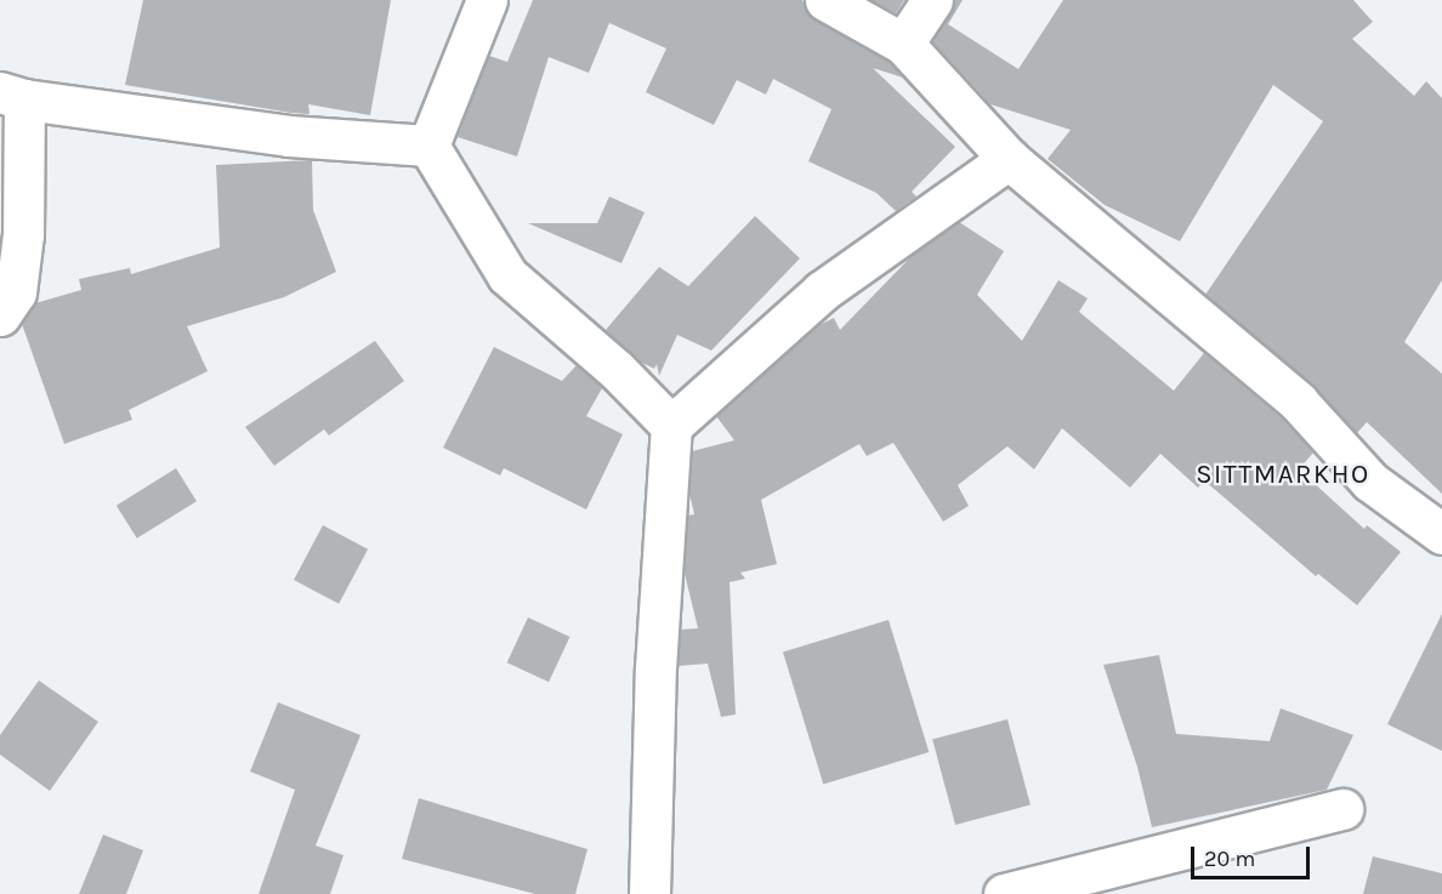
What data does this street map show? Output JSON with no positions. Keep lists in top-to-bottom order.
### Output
{
  "districts": ["SITTMARKHO"],
  "scale_bar": "20 m"
}
